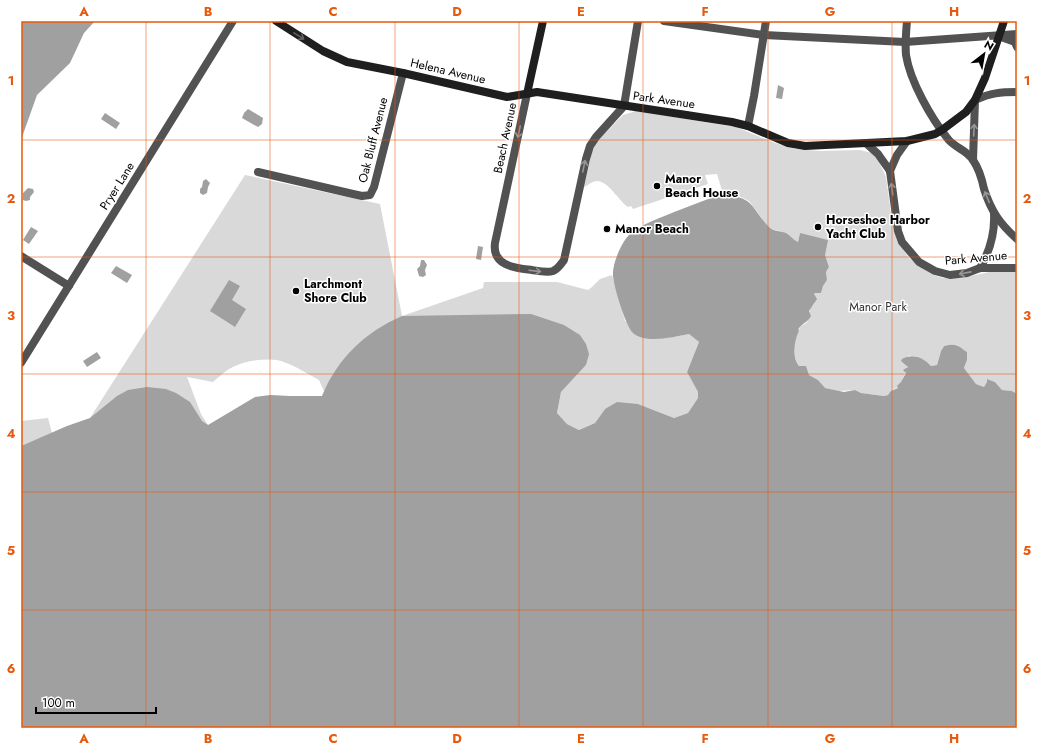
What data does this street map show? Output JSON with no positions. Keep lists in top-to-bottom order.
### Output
{
  "streets": {
    "street": [
      "Helena Avenue",
      "Park Avenue",
      "Beach Avenue",
      "Oak Bluff Avenue",
      "Pryer Lane"
    ]
  },
  "crossings": [
    ["Helena Avenue", "Park Avenue"],
    ["Helena Avenue", "Beach Avenue"],
    ["Helena Avenue", "Oak Bluff Avenue"],
    ["Park Avenue", "Beach Avenue"]
  ],
  "one_way": ["Helena Avenue", "Beach Avenue"],
  "parks": ["Manor Park"],
  "places": [
    "Manor Beach House",
    "Horseshoe Harbor Yacht Club",
    "Manor Beach",
    "Larchmont Shore Club"
  ],
  "scale_bar": "100 m",
  "north": "top right",
  "grid": {
    "columns": [
      "A",
      "B",
      "C",
      "D",
      "E",
      "F",
      "G",
      "H"
    ],
    "rows": [
      "1",
      "2",
      "3",
      "4",
      "5",
      "6"
    ]
  }
}
